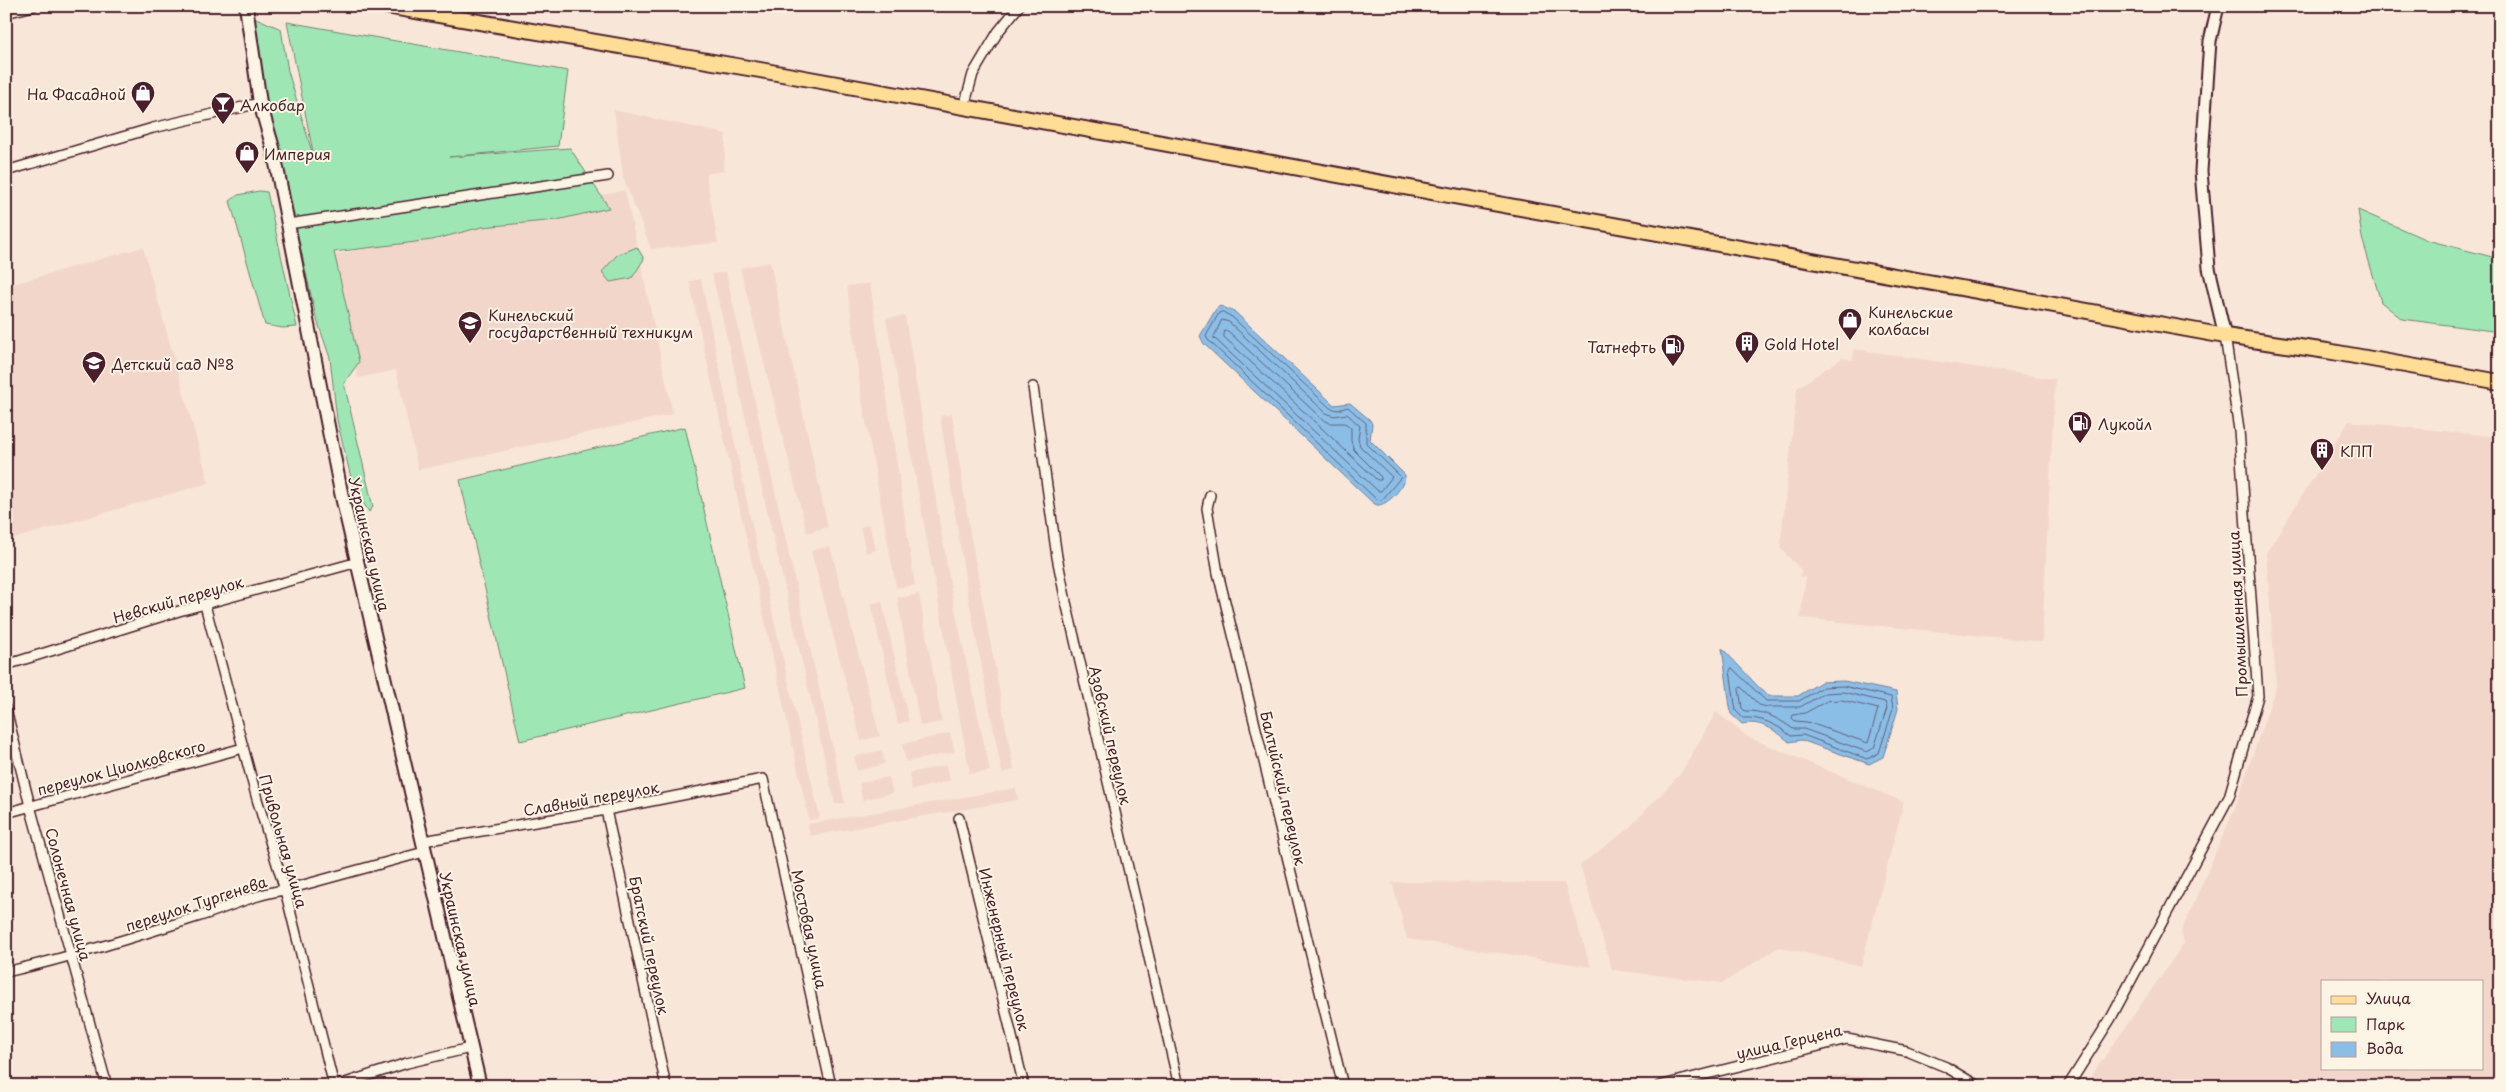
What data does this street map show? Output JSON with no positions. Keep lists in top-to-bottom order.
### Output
{
  "streets": {
    "main road": ["Украинская улица"],
    "street": [
      "Невский переулок",
      "Промышленная улица",
      "Азовский переулок",
      "переулок Циолковского",
      "Балтийский переулок",
      "Славный переулок",
      "Привольная улица",
      "Солонечная улица",
      "переулок Тургенева",
      "Мостовая улица",
      "Братский переулок",
      "Инженерный переулок",
      "улица Герцена"
    ]
  },
  "crossings": [
    ["Украинская улица", "Невский переулок"],
    ["Украинская улица", "Славный переулок"],
    ["Украинская улица", "переулок Тургенева"],
    ["Невский переулок", "Привольная улица"],
    ["переулок Циолковского", "Привольная улица"],
    ["переулок Циолковского", "Солонечная улица"],
    ["Славный переулок", "переулок Тургенева"],
    ["Славный переулок", "Мостовая улица"],
    ["Славный переулок", "Братский переулок"],
    ["Привольная улица", "переулок Тургенева"],
    ["Солонечная улица", "переулок Тургенева"]
  ],
  "places": {
    "shop": ["На Фасадной", "Империя", "Кинельские колбасы"],
    "bar": ["Алкобар"],
    "school or university": ["Кинельский государственный техникум", "Детский сад №8"],
    "building": ["Gold Hotel", "КПП"],
    "fuel station": ["Татнефть", "Лукойл"]
  },
  "legend": ["Улица", "Парк", "Вода"]
}
